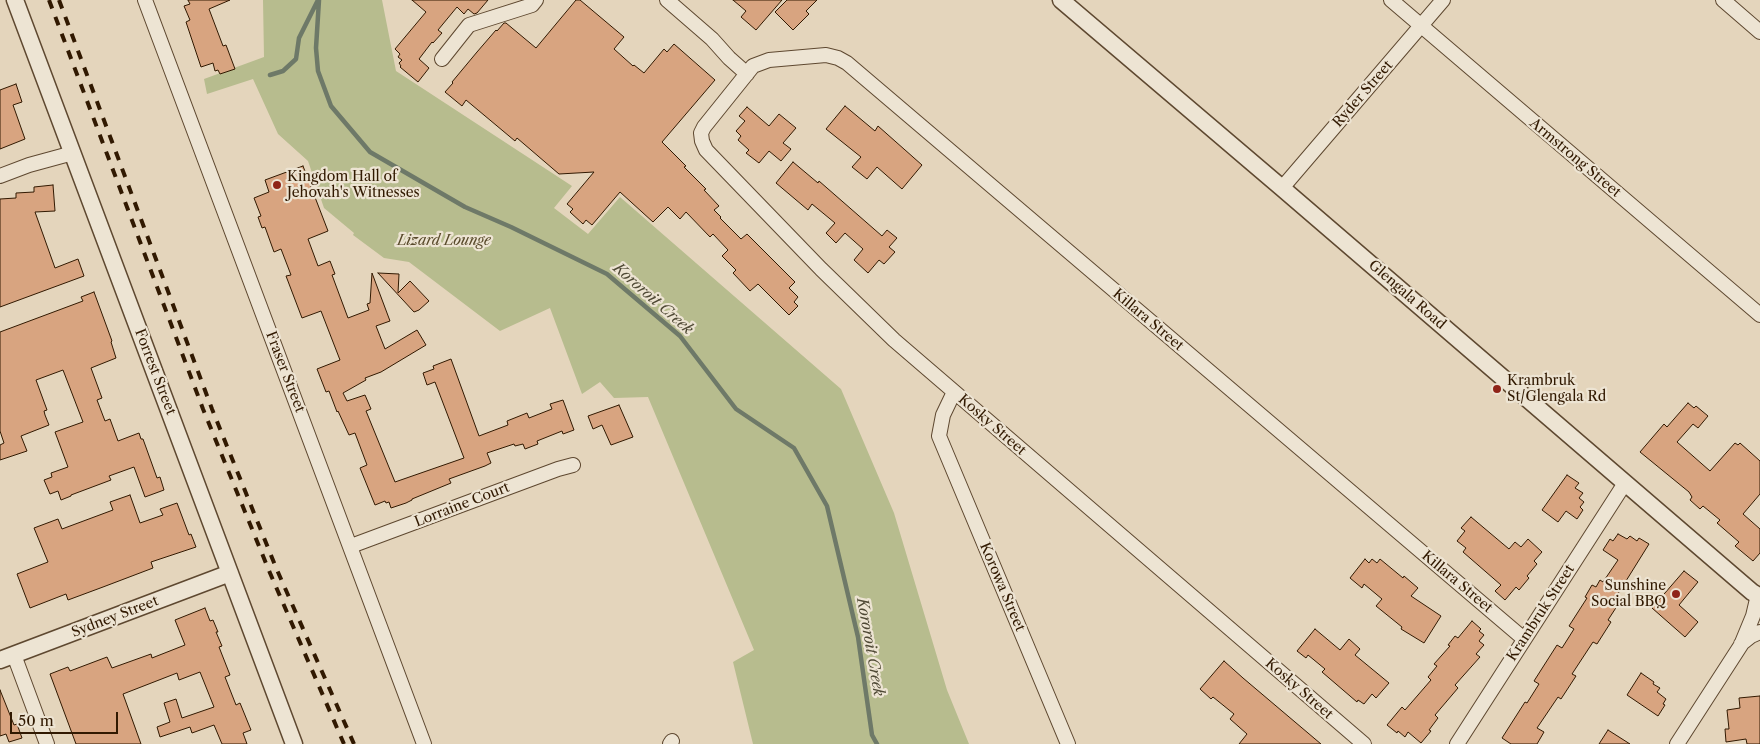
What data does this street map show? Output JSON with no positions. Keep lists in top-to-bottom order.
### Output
{
  "streets": {
    "street": [
      "Ryder Street",
      "Armstrong Street",
      "Glengala Road",
      "Killara Street",
      "Forrest Street",
      "Fraser Street",
      "Kosky Street",
      "Lorraine Court",
      "Korowa Street",
      "Krambruk Street",
      "Sydney Street"
    ]
  },
  "crossings": [
    ["Ryder Street", "Armstrong Street"],
    ["Ryder Street", "Glengala Road"],
    ["Glengala Road", "Krambruk Street"],
    ["Killara Street", "Kosky Street"],
    ["Killara Street", "Krambruk Street"],
    ["Forrest Street", "Sydney Street"],
    ["Fraser Street", "Lorraine Court"],
    ["Kosky Street", "Korowa Street"]
  ],
  "water": ["Kororoit Creek"],
  "parks": ["Lizard Lounge"],
  "places": ["Kingdom Hall of Jehovah's Witnesses", "Krambruk St/Glengala Rd", "Sunshine Social BBQ"],
  "scale_bar": "50 m"
}
